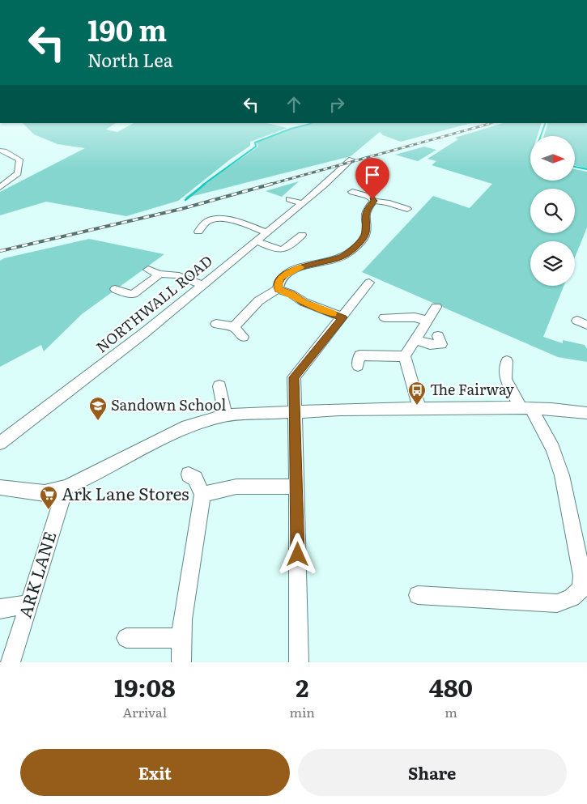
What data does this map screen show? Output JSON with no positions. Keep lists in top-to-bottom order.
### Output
{
  "streets": {
    "street": ["NORTHWALL ROAD", "ARK LANE"]
  },
  "places": {
    "bus stop": ["The Fairway"],
    "school or university": ["Sandown School"],
    "supermarket": ["Ark Lane Stores"]
  },
  "north": "right",
  "page": {
    "turn": ["190 m", "North Lea"],
    "eta": [
      "19:08",
      "Arrival",
      "2",
      "min",
      "480",
      "m"
    ],
    "buttons": ["Exit", "Share"]
  }
}
